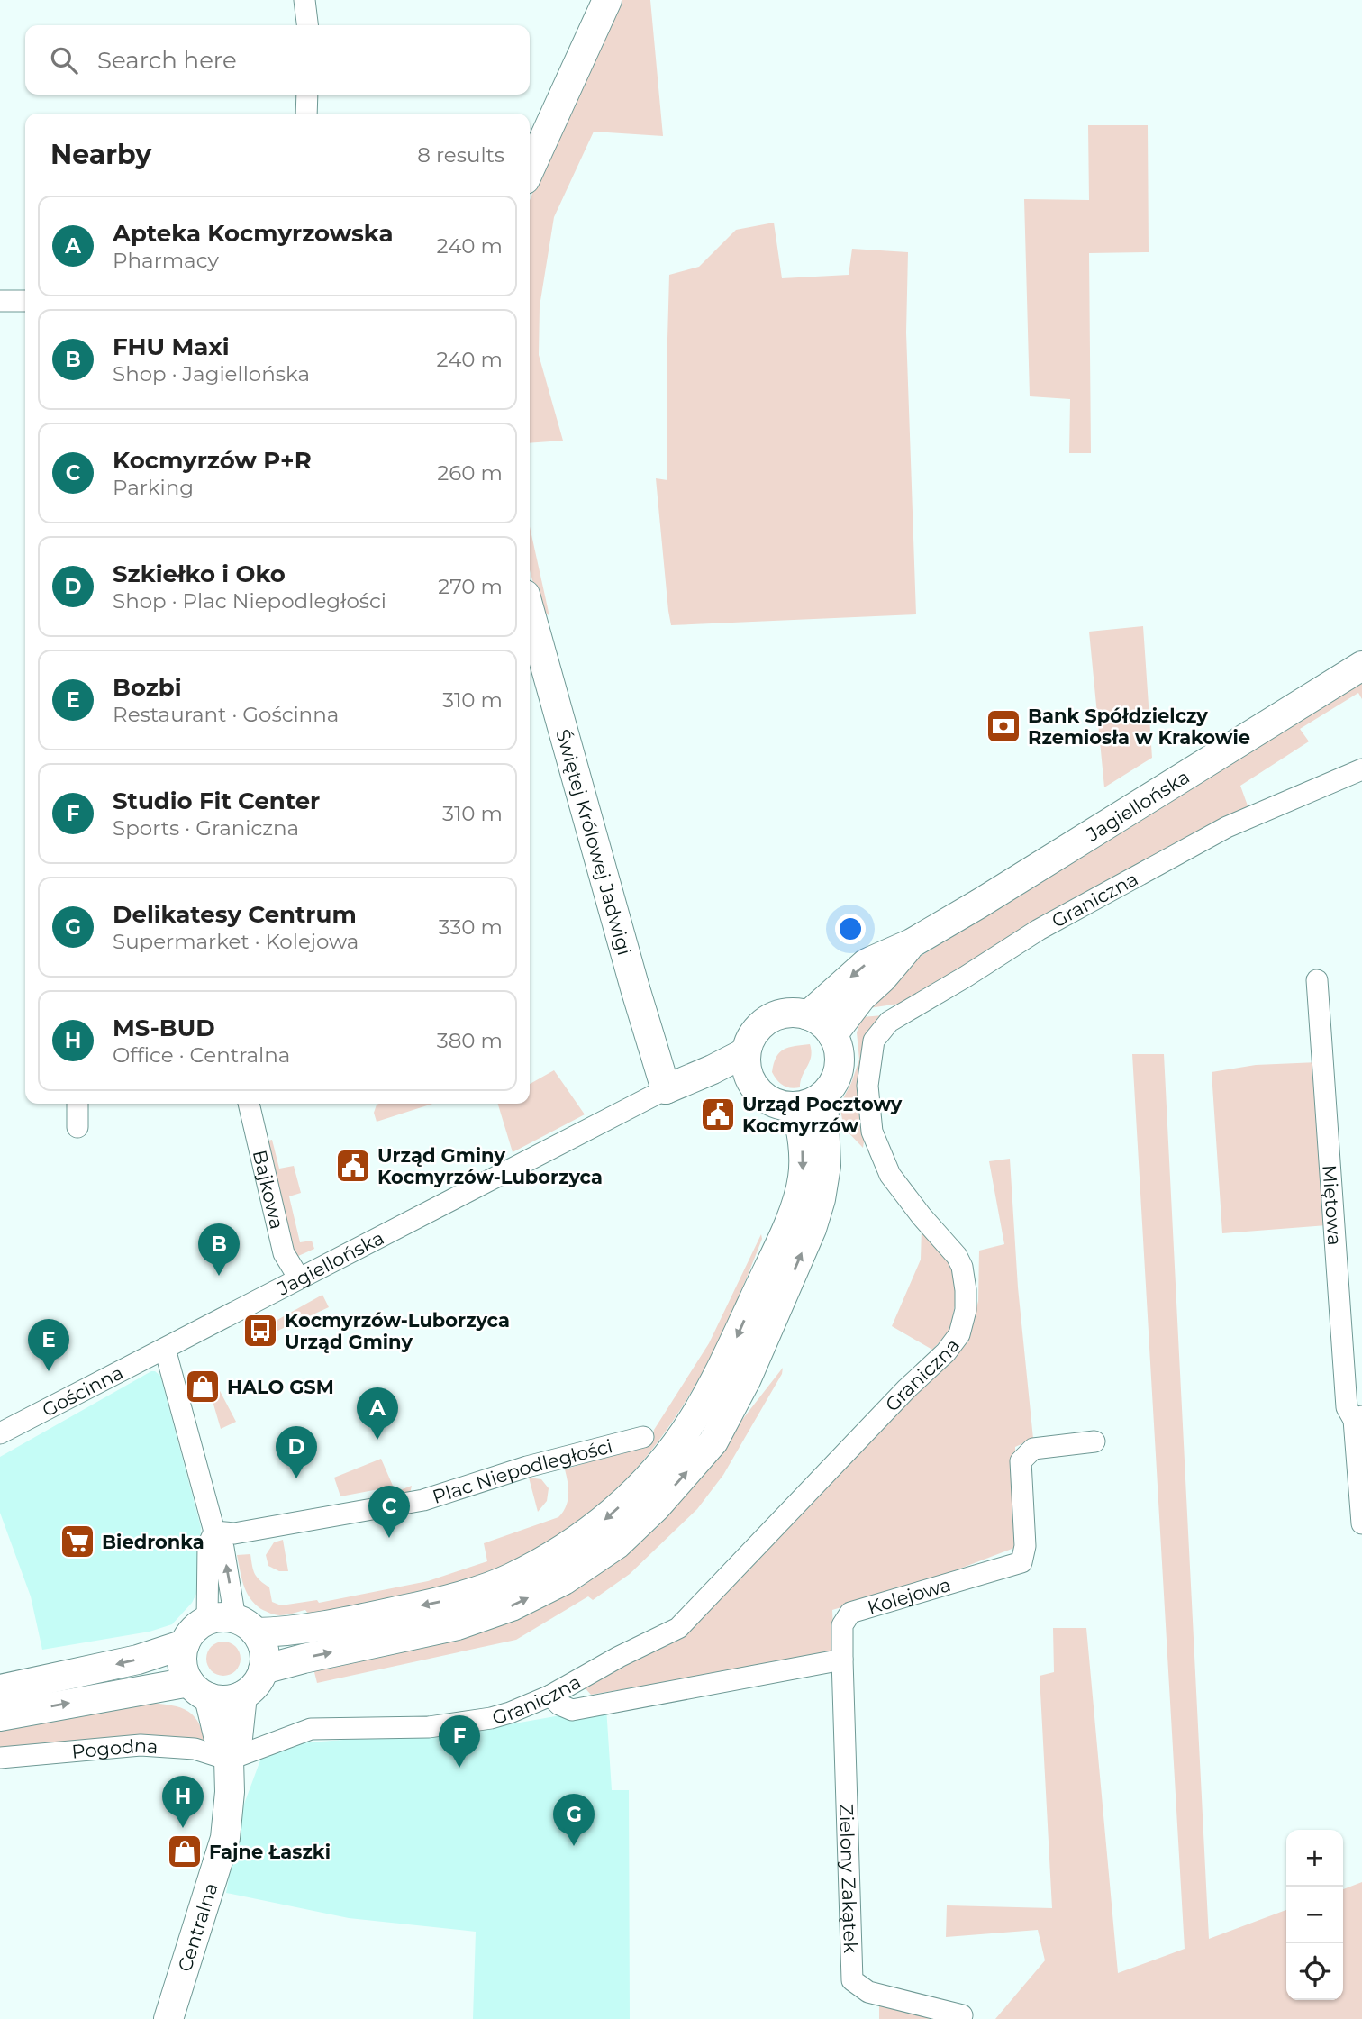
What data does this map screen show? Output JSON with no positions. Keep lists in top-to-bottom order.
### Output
{
  "streets": {
    "main road": ["Jagiellońska", "Świętej Królowej Jadwigi", "Centralna"],
    "street": [
      "Graniczna",
      "Bajkowa",
      "Miętowa",
      "Gościnna",
      "Plac Niepodległości",
      "Kolejowa",
      "Pogodna",
      "Zielony Zakątek"
    ]
  },
  "crossings": [
    ["Jagiellońska", "Świętej Królowej Jadwigi"],
    ["Jagiellońska", "Bajkowa"],
    ["Jagiellońska", "Gościnna"],
    ["Graniczna", "Pogodna"],
    ["Graniczna", "Centralna"],
    ["Kolejowa", "Zielony Zakątek"],
    ["Pogodna", "Centralna"]
  ],
  "places": {
    "bank": ["Bank Spółdzielczy Rzemiosła w Krakowie"],
    "public building": ["Urząd Pocztowy Kocmyrzów", "Urząd Gminy Kocmyrzów-Luborzyca"],
    "bus stop": ["Kocmyrzów-Luborzyca Urząd Gminy"],
    "shop": ["HALO GSM", "Fajne Łaszki"],
    "supermarket": ["Biedronka"]
  },
  "page": {
    "search": "Search here",
    "heading": ["Nearby", "8 results"],
    "list": [
      {
        "mark": "A",
        "name": "Apteka Kocmyrzowska",
        "note": "Pharmacy",
        "value": "240 m"
      },
      {
        "mark": "B",
        "name": "FHU Maxi",
        "note": "Shop · Jagiellońska",
        "value": "240 m"
      },
      {
        "mark": "C",
        "name": "Kocmyrzów P+R",
        "note": "Parking",
        "value": "260 m"
      },
      {
        "mark": "D",
        "name": "Szkiełko i Oko",
        "note": "Shop · Plac Niepodległości",
        "value": "270 m"
      },
      {
        "mark": "E",
        "name": "Bozbi",
        "note": "Restaurant · Gościnna",
        "value": "310 m"
      },
      {
        "mark": "F",
        "name": "Studio Fit Center",
        "note": "Sports · Graniczna",
        "value": "310 m"
      },
      {
        "mark": "G",
        "name": "Delikatesy Centrum",
        "note": "Supermarket · Kolejowa",
        "value": "330 m"
      },
      {
        "mark": "H",
        "name": "MS-BUD",
        "note": "Office · Centralna",
        "value": "380 m"
      }
    ],
    "pins": [
      "B",
      "E",
      "A",
      "D",
      "C",
      "F",
      "H",
      "G"
    ],
    "map_buttons": ["+", "−"]
  }
}
